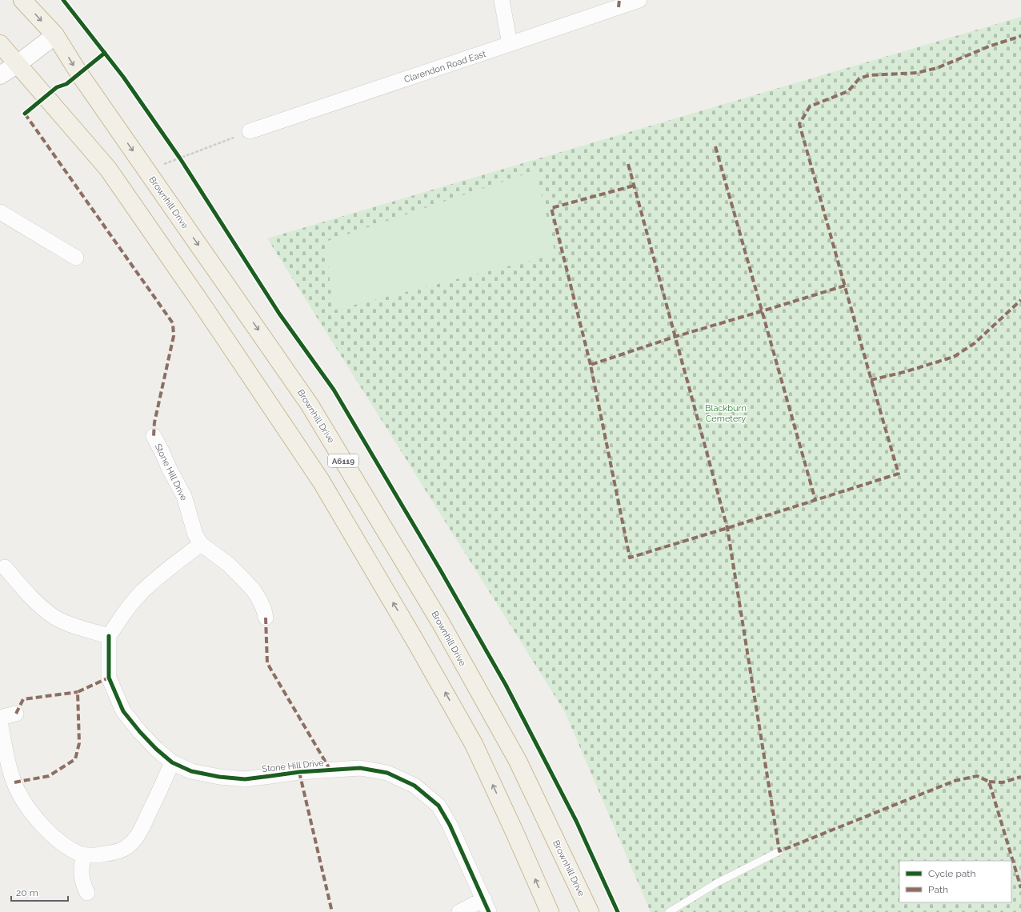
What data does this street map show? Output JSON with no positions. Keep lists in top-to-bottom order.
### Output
{
  "streets": {
    "highway": ["Brownhill Drive", "A6119"],
    "street": ["Clarendon Road East", "Stone Hill Drive"]
  },
  "parks": ["Blackburn Cemetery"],
  "legend": ["Cycle path", "Path"],
  "scale_bar": "20 m"
}
